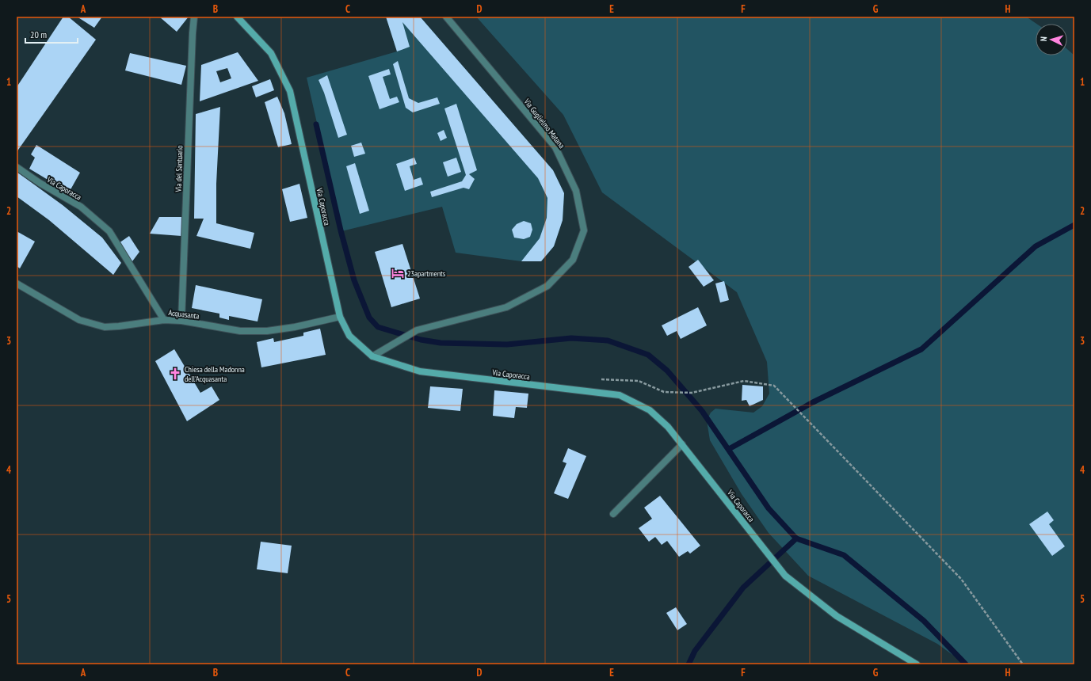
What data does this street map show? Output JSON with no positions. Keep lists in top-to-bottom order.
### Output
{
  "streets": {
    "street": [
      "Via Guglielmo Matana",
      "Via del Santuario",
      "Via Caporacca",
      "Acquasanta"
    ]
  },
  "crossings": [
    ["Via Guglielmo Matana", "Via Caporacca"],
    ["Via del Santuario", "Acquasanta"],
    ["Via Caporacca", "Acquasanta"]
  ],
  "places": {
    "hotel": ["23apartments"],
    "church": ["Chiesa della Madonna dell'Acquasanta"]
  },
  "scale_bar": "20 m",
  "north": "left",
  "grid": {
    "columns": [
      "A",
      "B",
      "C",
      "D",
      "E",
      "F",
      "G",
      "H"
    ],
    "rows": [
      "1",
      "2",
      "3",
      "4",
      "5"
    ]
  }
}
